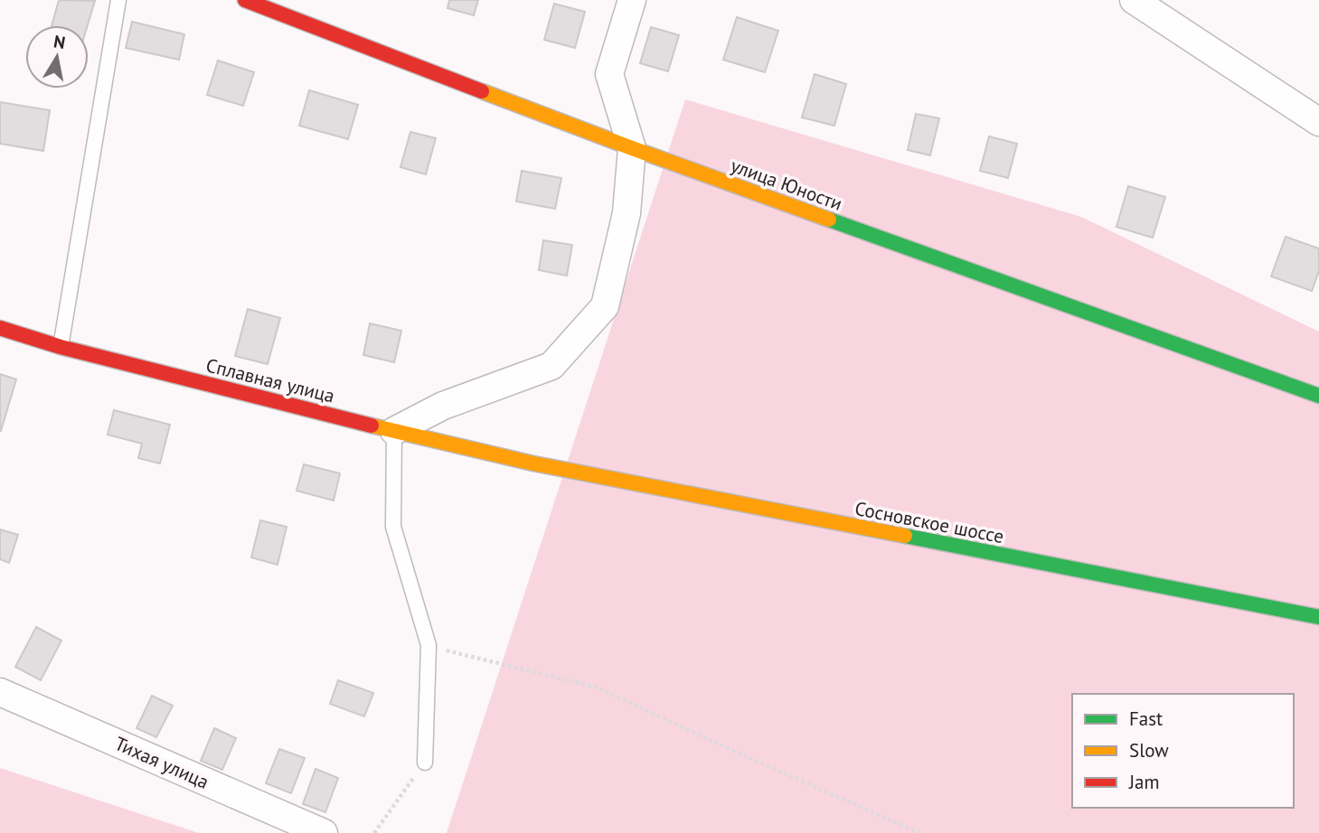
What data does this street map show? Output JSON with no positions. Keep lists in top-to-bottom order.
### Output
{
  "streets": {
    "street": [
      "улица Юности",
      "Сплавная улица",
      "Сосновское шоссе",
      "Тихая улица"
    ]
  },
  "crossings": [
    ["Сплавная улица", "Сосновское шоссе"]
  ],
  "legend": ["Fast", "Slow", "Jam"],
  "north": "top"
}
